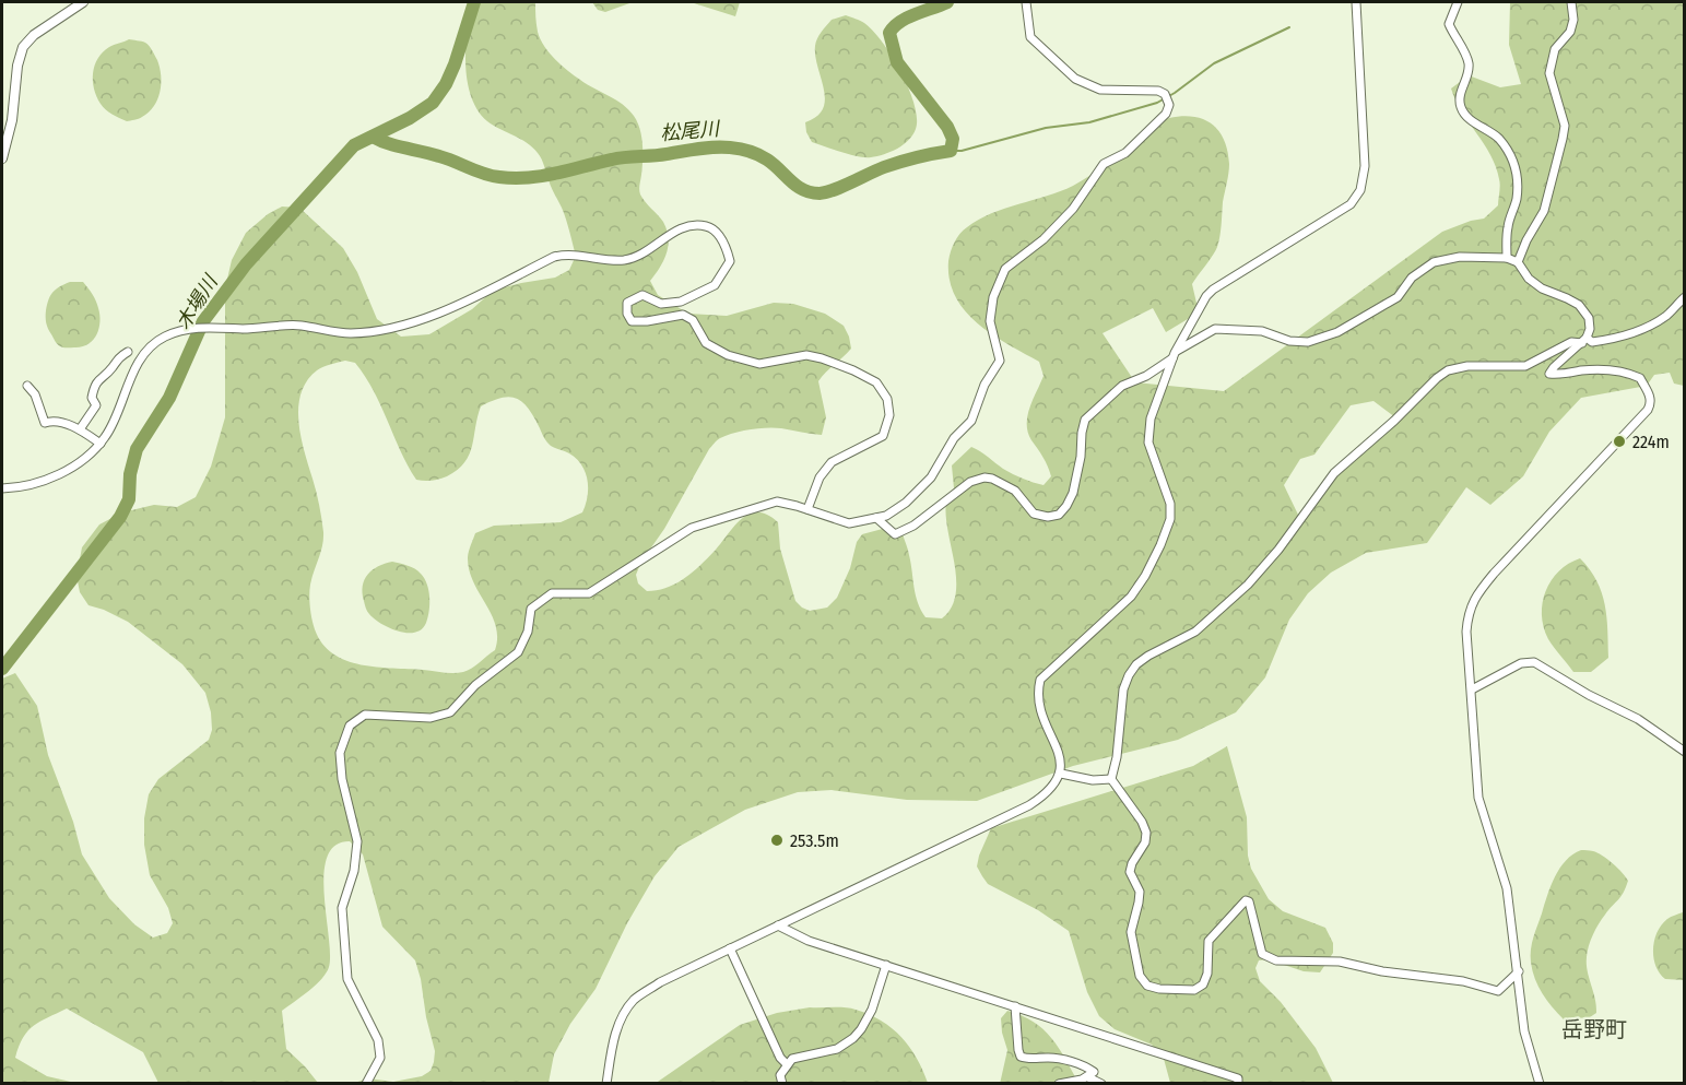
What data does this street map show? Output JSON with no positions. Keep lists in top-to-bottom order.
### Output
{
  "districts": ["岳野町"],
  "water": ["松尾川", "木場川"],
  "places": ["224m", "253.5m"]
}
